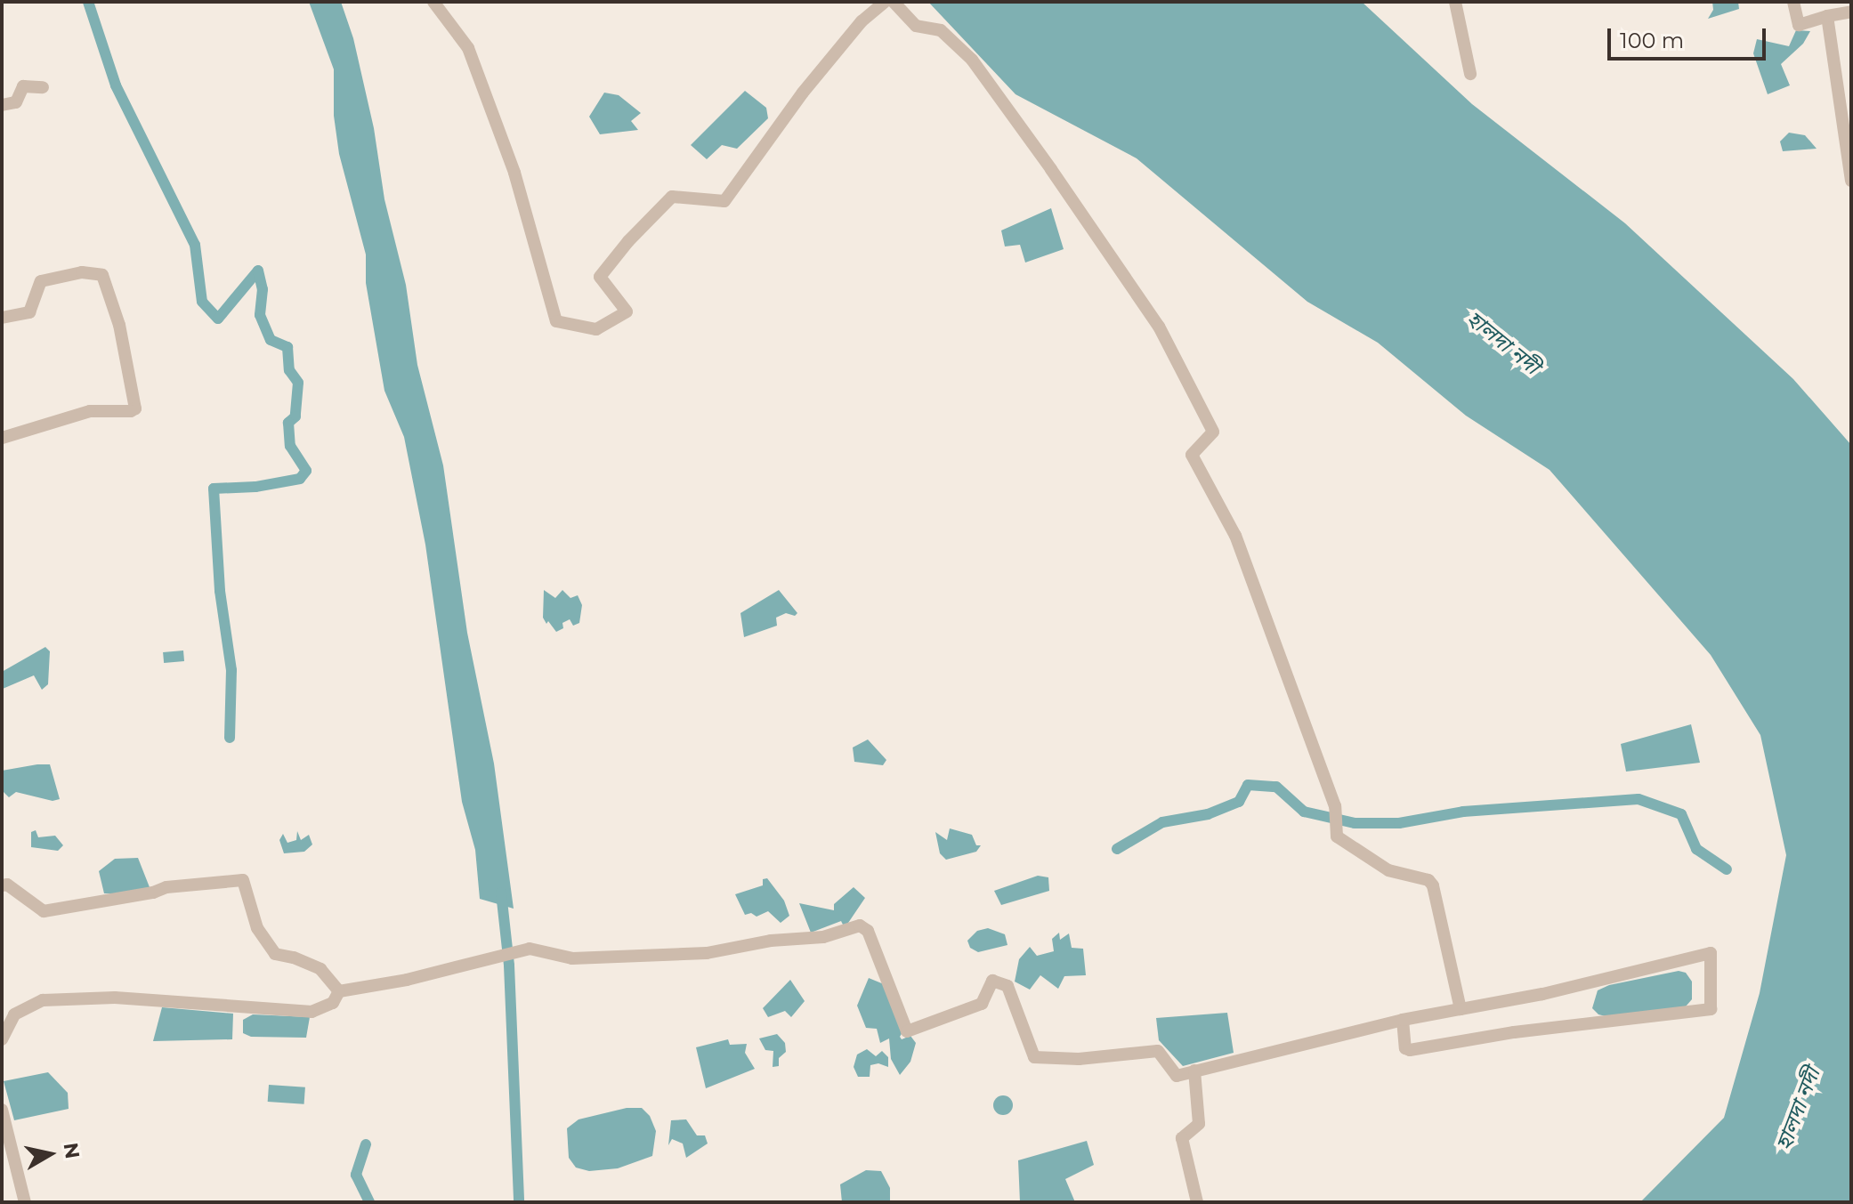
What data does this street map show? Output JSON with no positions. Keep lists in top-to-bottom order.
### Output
{
  "water": ["হালদা নদী"],
  "scale_bar": "100 m",
  "north": "right"
}
